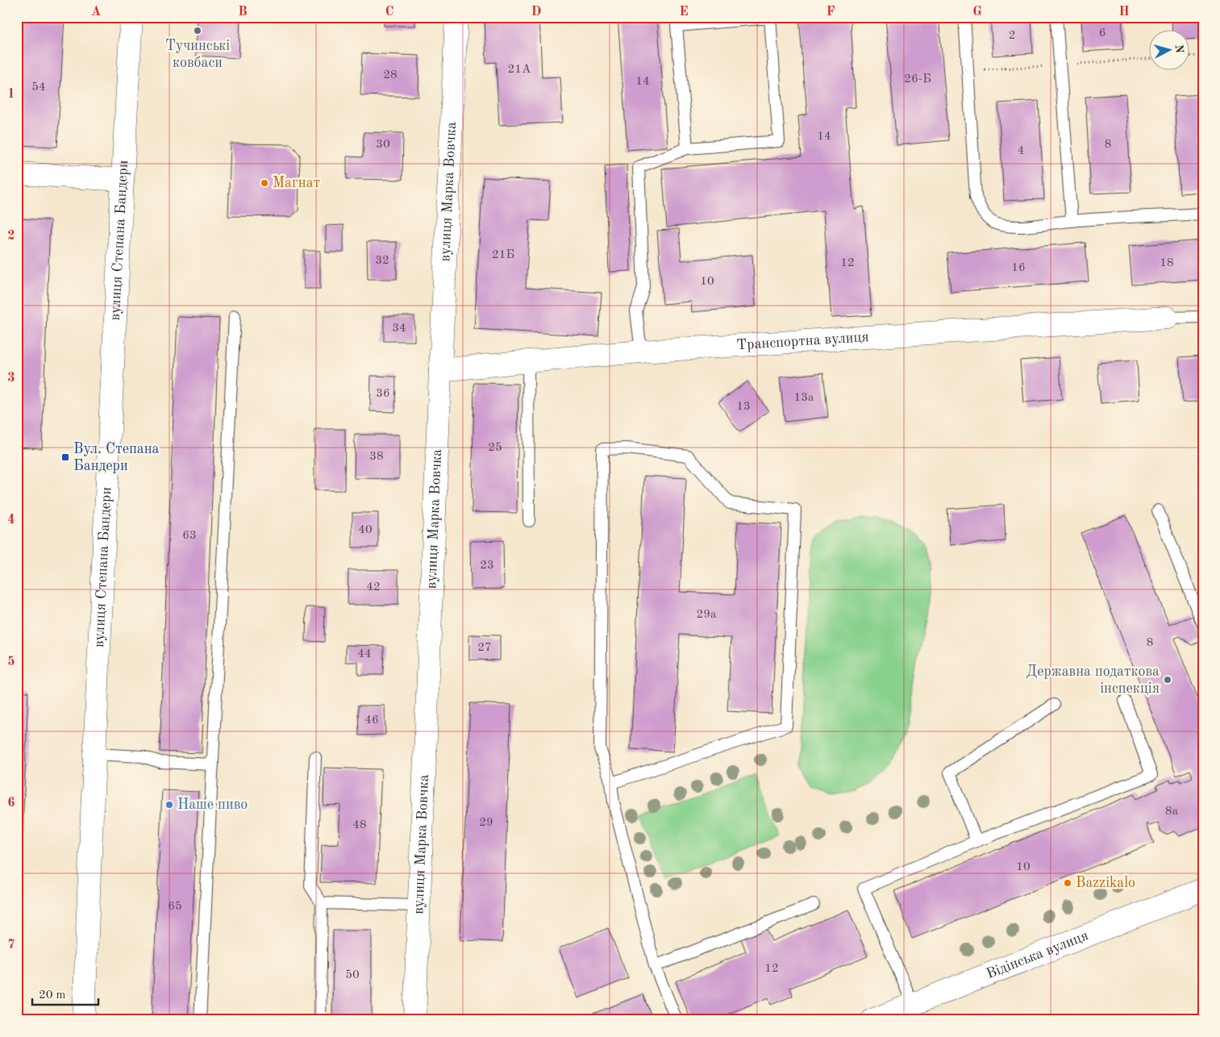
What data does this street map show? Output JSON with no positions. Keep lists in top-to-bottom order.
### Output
{
  "streets": {
    "street": [
      "вулиця Марка Вовчка",
      "вулиця Степана Бандери",
      "Транспортна вулиця",
      "Відінська вулиця"
    ]
  },
  "crossings": [
    ["вулиця Марка Вовчка", "Транспортна вулиця"]
  ],
  "places": {
    "other": [
      "Тучинські ковбаси",
      "Магнат",
      "Державна податкова інспекція",
      "Наше пиво",
      "Bazzikalo"
    ],
    "transit": ["Вул. Степана Бандери"]
  },
  "house_numbers": [
    "6",
    "2",
    "21А",
    "28",
    "26-Б",
    "14",
    "54",
    "14",
    "30",
    "8",
    "4",
    "21Б",
    "32",
    "12",
    "18",
    "16",
    "10",
    "34",
    "36",
    "13а",
    "13",
    "25",
    "38",
    "40",
    "63",
    "23",
    "42",
    "29а",
    "8",
    "27",
    "44",
    "46",
    "8а",
    "29",
    "48",
    "10",
    "65",
    "12",
    "50"
  ],
  "scale_bar": "20 m",
  "north": "right",
  "grid": {
    "columns": [
      "A",
      "B",
      "C",
      "D",
      "E",
      "F",
      "G",
      "H"
    ],
    "rows": [
      "1",
      "2",
      "3",
      "4",
      "5",
      "6",
      "7"
    ]
  }
}
